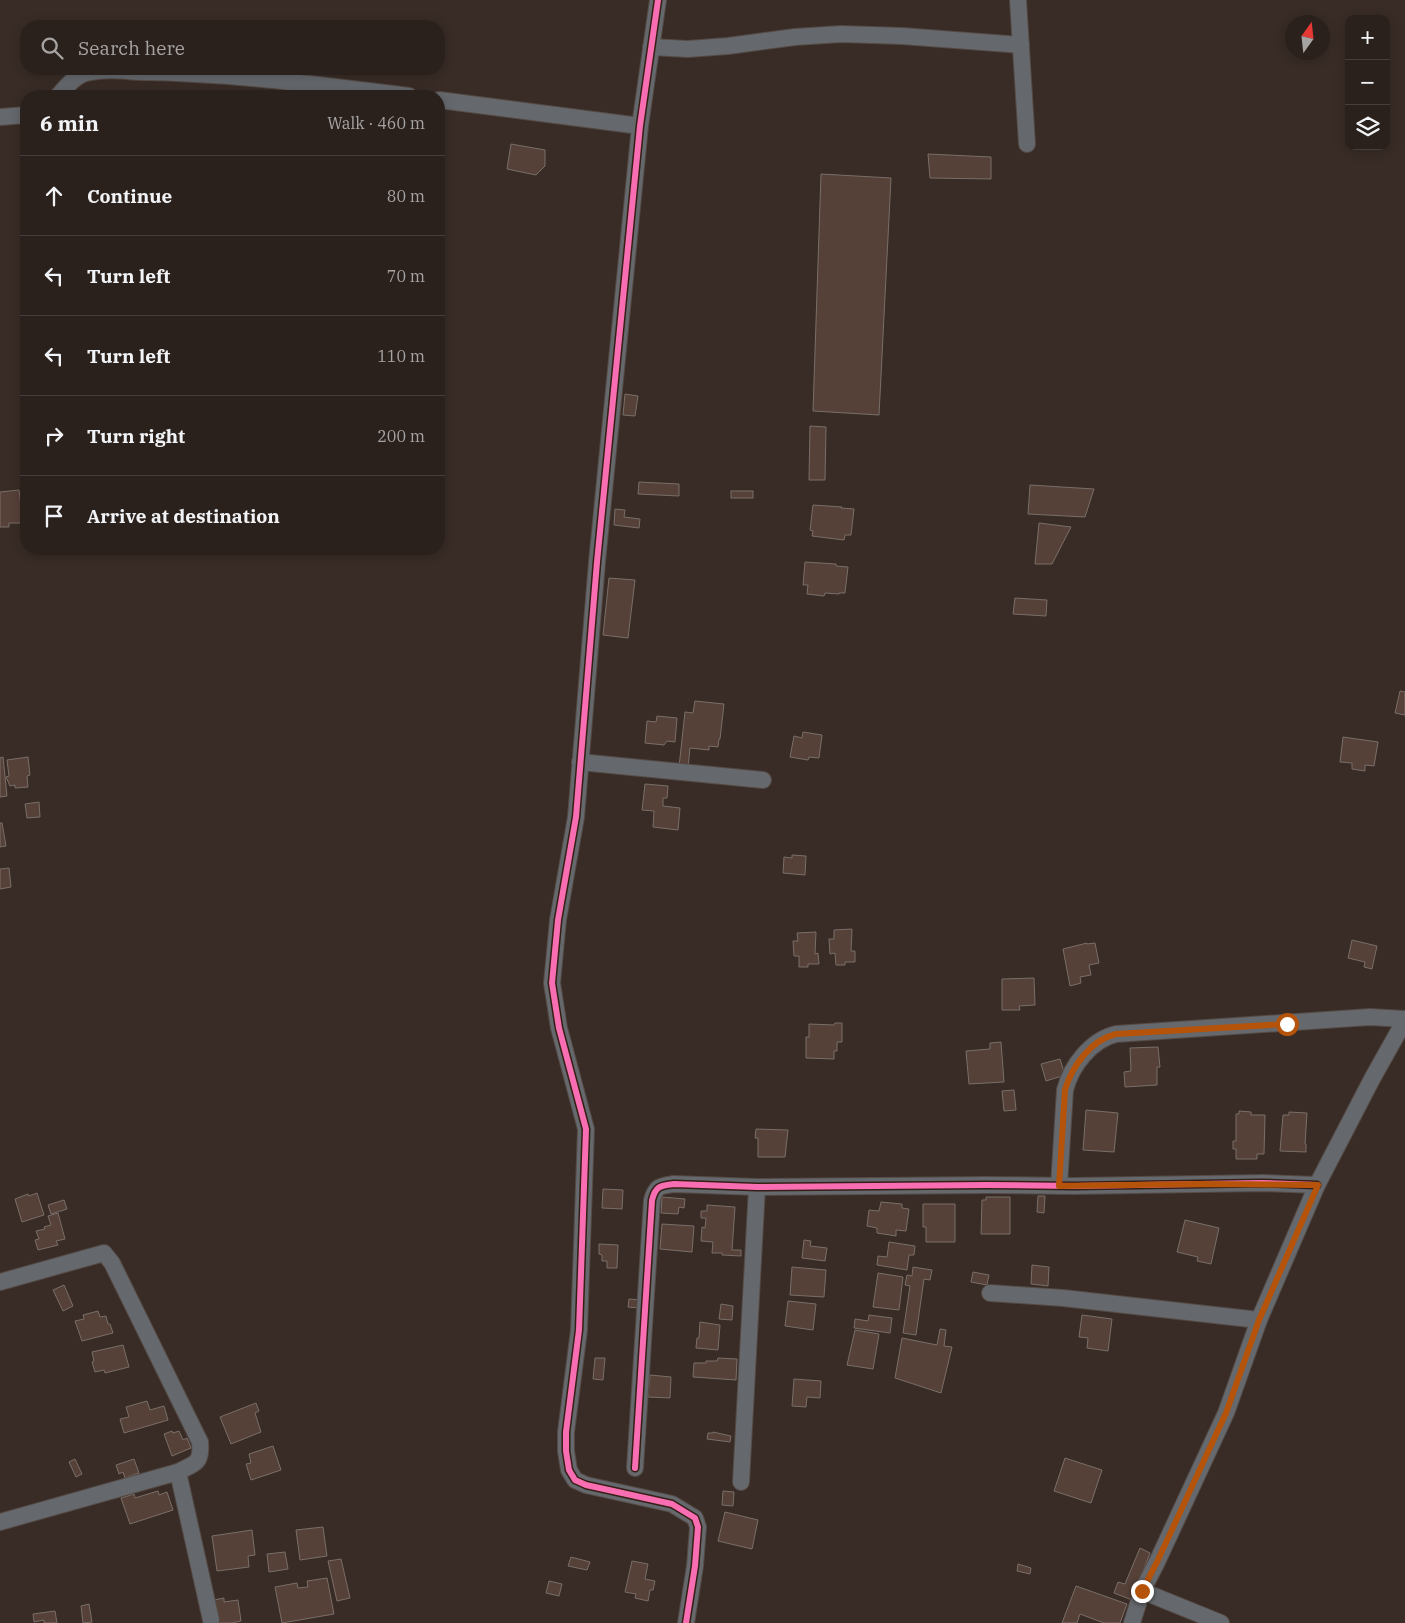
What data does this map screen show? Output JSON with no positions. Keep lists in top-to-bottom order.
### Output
{
  "north": "top",
  "page": {
    "map_buttons": ["+", "−"],
    "search": "Search here",
    "heading": ["6 min", "Walk · 460 m"],
    "list": [
      ["Continue", "80 m"],
      ["Turn left", "70 m"],
      ["Turn left", "110 m"],
      ["Turn right", "200 m"],
      "Arrive at destination"
    ]
  }
}
